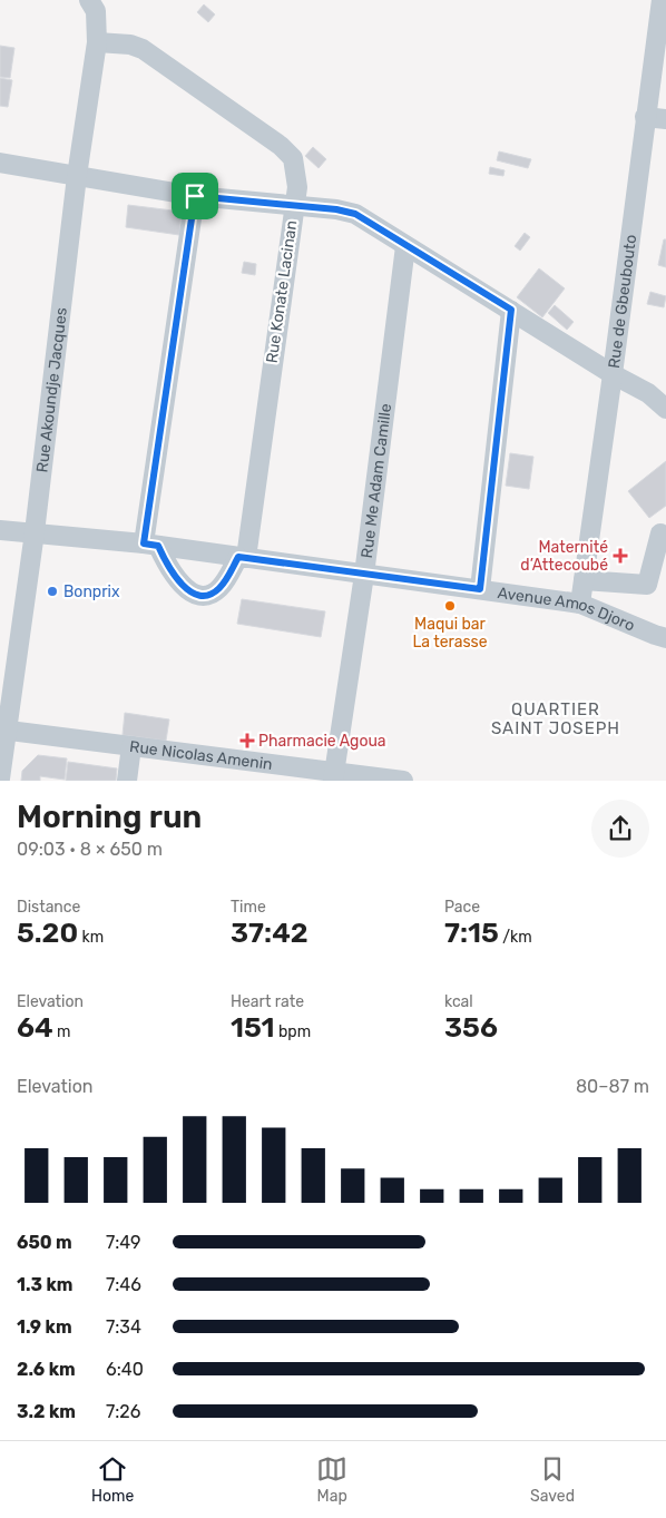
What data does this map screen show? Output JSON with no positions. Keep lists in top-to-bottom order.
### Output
{
  "streets": {
    "street": [
      "Rue Konate Lacinan",
      "Rue de Gbeubouto",
      "Rue Akoundje Jacques",
      "Rue Me Adam Camille",
      "Avenue Amos Djoro",
      "Rue Nicolas Amenin"
    ]
  },
  "crossings": [
    ["Rue Konate Lacinan", "Rue Akoundje Jacques"],
    ["Rue Konate Lacinan", "Avenue Amos Djoro"],
    ["Rue de Gbeubouto", "Avenue Amos Djoro"],
    ["Rue Akoundje Jacques", "Avenue Amos Djoro"],
    ["Rue Akoundje Jacques", "Rue Nicolas Amenin"],
    ["Rue Me Adam Camille", "Avenue Amos Djoro"],
    ["Rue Me Adam Camille", "Rue Nicolas Amenin"]
  ],
  "districts": ["QUARTIER SAINT JOSEPH"],
  "places": {
    "health": ["Maternité d’Attecoubé", "Pharmacie Agoua"],
    "other": ["Bonprix", "Maqui bar La terasse"]
  },
  "page": {
    "heading": ["Morning run", "09:03 · 8 × 650 m"],
    "stats": [
      ["Distance", "5.20 km"],
      ["Time", "37:42"],
      ["Pace", "7:15 /km"],
      ["Elevation", "64 m"],
      ["Heart rate", "151 bpm"],
      ["kcal", "356"]
    ],
    "chart": ["Elevation", "80–87 m"],
    "list": [
      {
        "name": "650 m",
        "note": "7:49"
      },
      {
        "name": "1.3 km",
        "note": "7:46"
      },
      {
        "name": "1.9 km",
        "note": "7:34"
      },
      {
        "name": "2.6 km",
        "note": "6:40"
      },
      {
        "name": "3.2 km",
        "note": "7:26"
      }
    ],
    "tabs": ["Home", "Map", "Saved"]
  }
}
